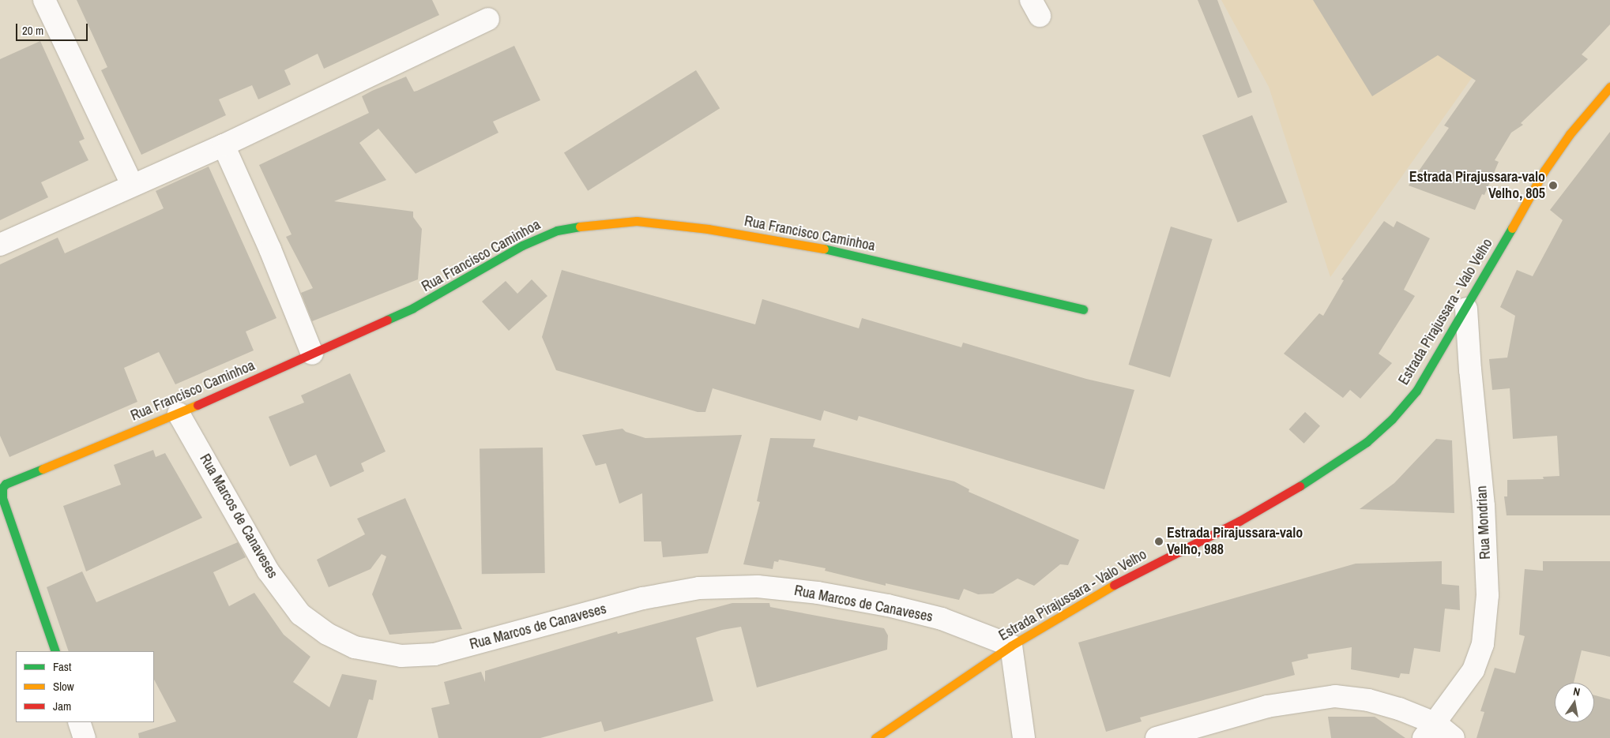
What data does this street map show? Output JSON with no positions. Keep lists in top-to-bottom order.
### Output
{
  "streets": {
    "street": [
      "Rua Francisco Caminhoa",
      "Estrada Pirajussara - Valo Velho",
      "Rua Marcos de Canaveses",
      "Rua Mondrian"
    ]
  },
  "crossings": [
    ["Rua Francisco Caminhoa", "Rua Marcos de Canaveses"],
    ["Estrada Pirajussara - Valo Velho", "Rua Marcos de Canaveses"],
    ["Estrada Pirajussara - Valo Velho", "Rua Mondrian"]
  ],
  "places": ["Estrada Pirajussara-valo Velho, 805", "Estrada Pirajussara-valo Velho, 988"],
  "legend": ["Fast", "Slow", "Jam"],
  "scale_bar": "20 m",
  "north": "top"
}
